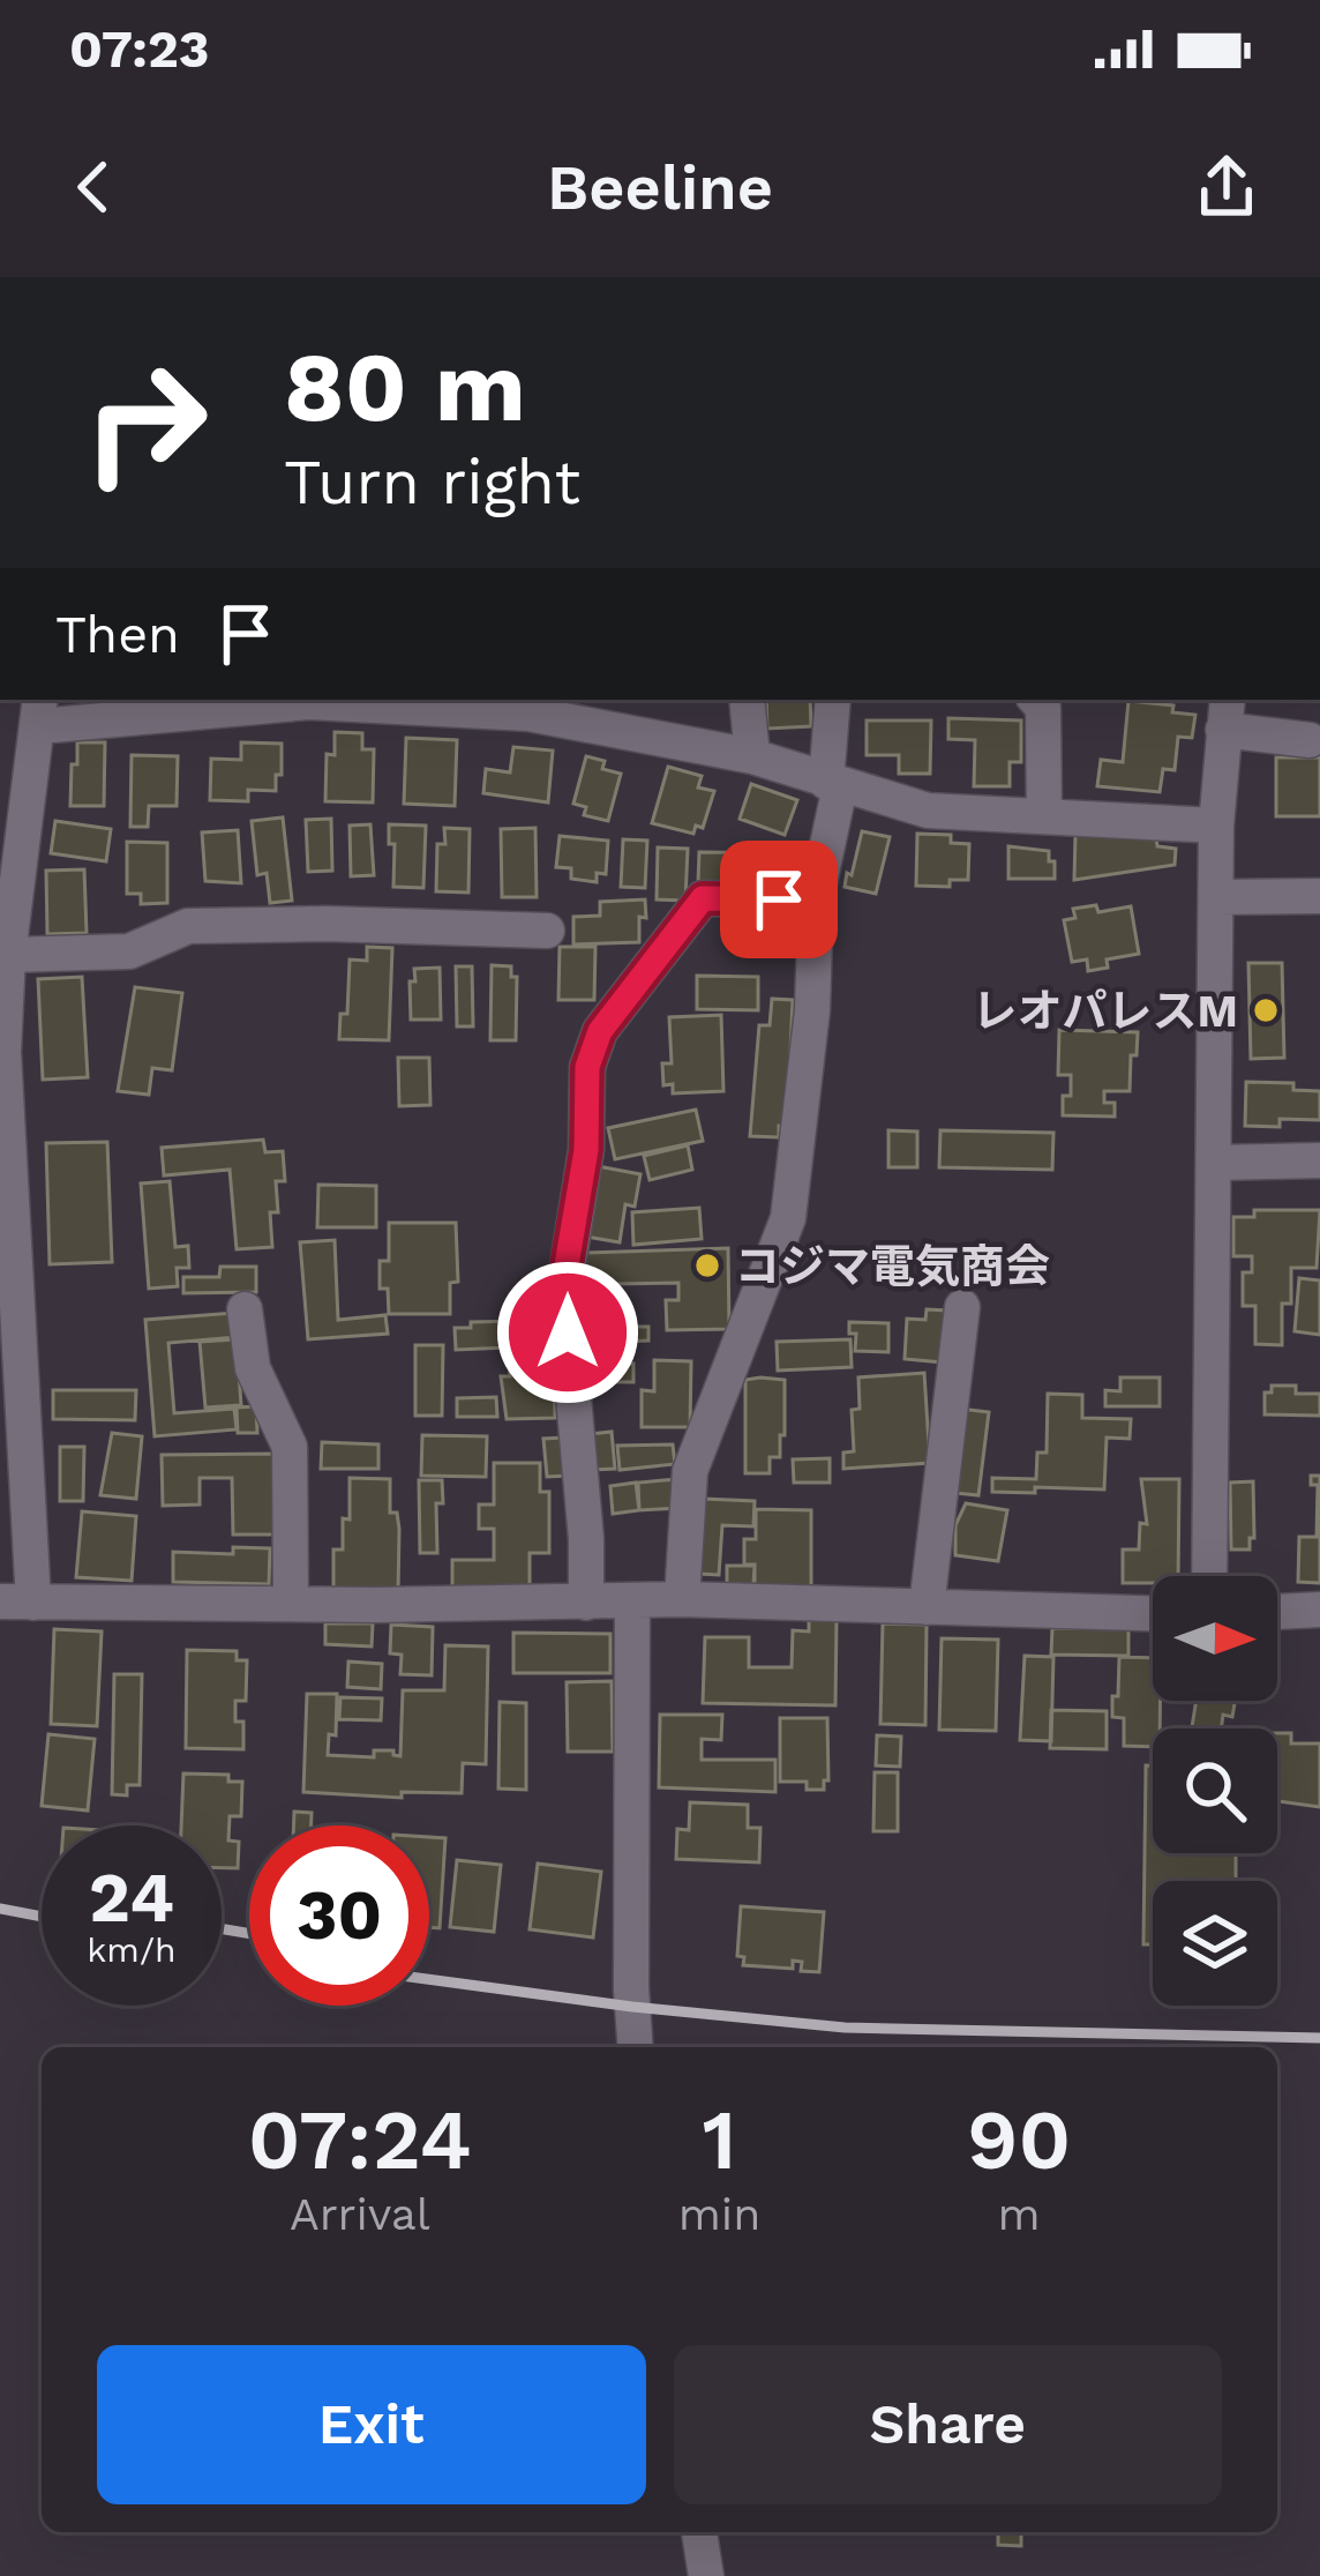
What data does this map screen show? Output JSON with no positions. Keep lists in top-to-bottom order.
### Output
{
  "places": ["レオパレスM", "コジマ電気商会"],
  "north": "right",
  "page": {
    "status": "07:23",
    "header": "Beeline",
    "turn": ["80 m", "Turn right"],
    "then": "Then",
    "speed": "24 km/h",
    "limit": "30",
    "eta": [
      "07:24",
      "Arrival",
      "1",
      "min",
      "90",
      "m"
    ],
    "buttons": ["Exit", "Share"]
  }
}
